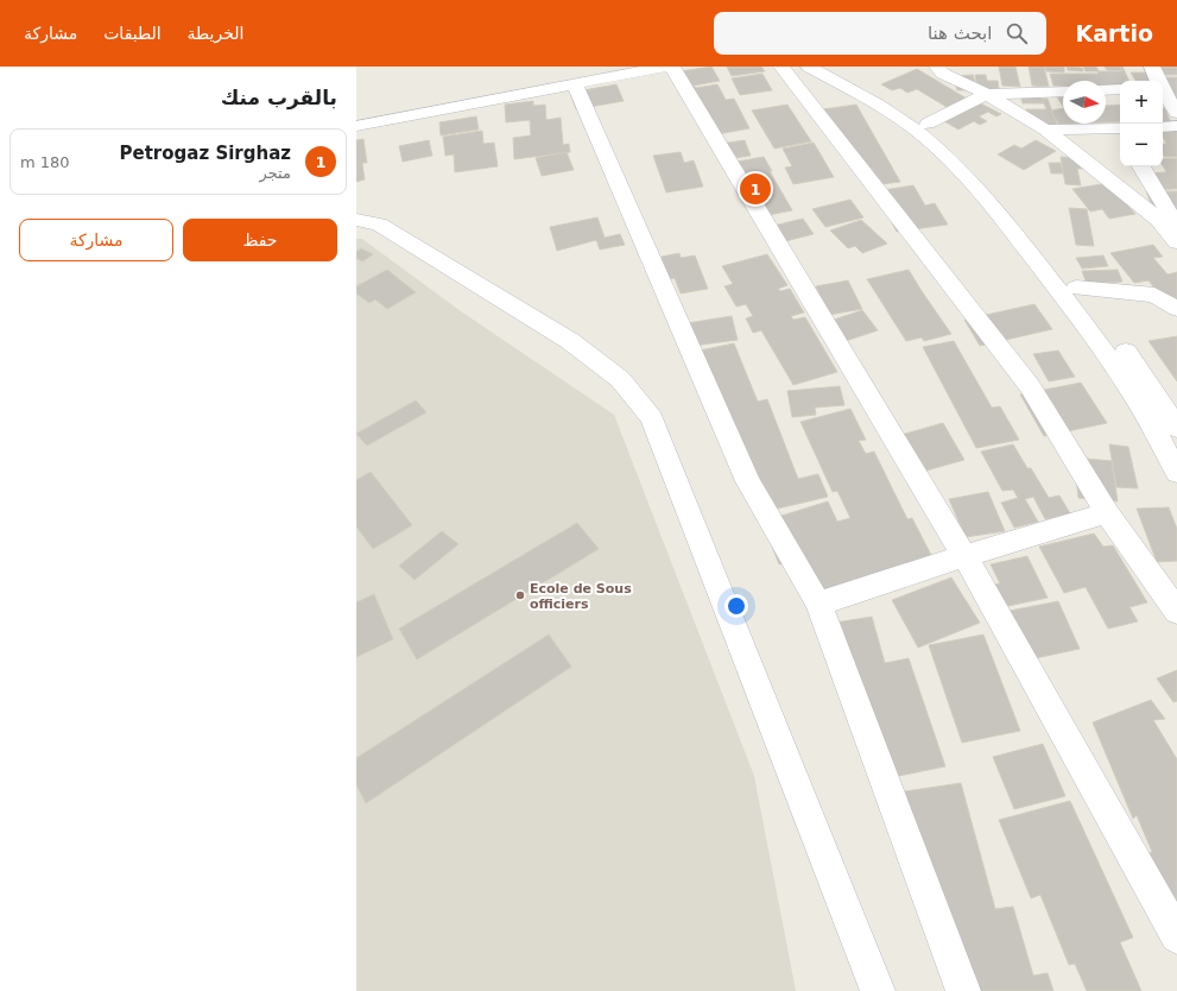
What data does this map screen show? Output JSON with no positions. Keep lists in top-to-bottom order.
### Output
{
  "places": ["Ecole de Sous officiers"],
  "north": "right",
  "page": {
    "header": "Kartio",
    "search": "ابحث هنا",
    "nav": ["الخريطة", "الطبقات", "مشاركة"],
    "heading": "بالقرب منك",
    "map_buttons": ["+", "−"],
    "list": [
      {
        "mark": "1",
        "name": "Petrogaz Sirghaz",
        "note": "متجر",
        "value": "180 m"
      }
    ],
    "pins": "1",
    "buttons": ["حفظ", "مشاركة"]
  }
}
